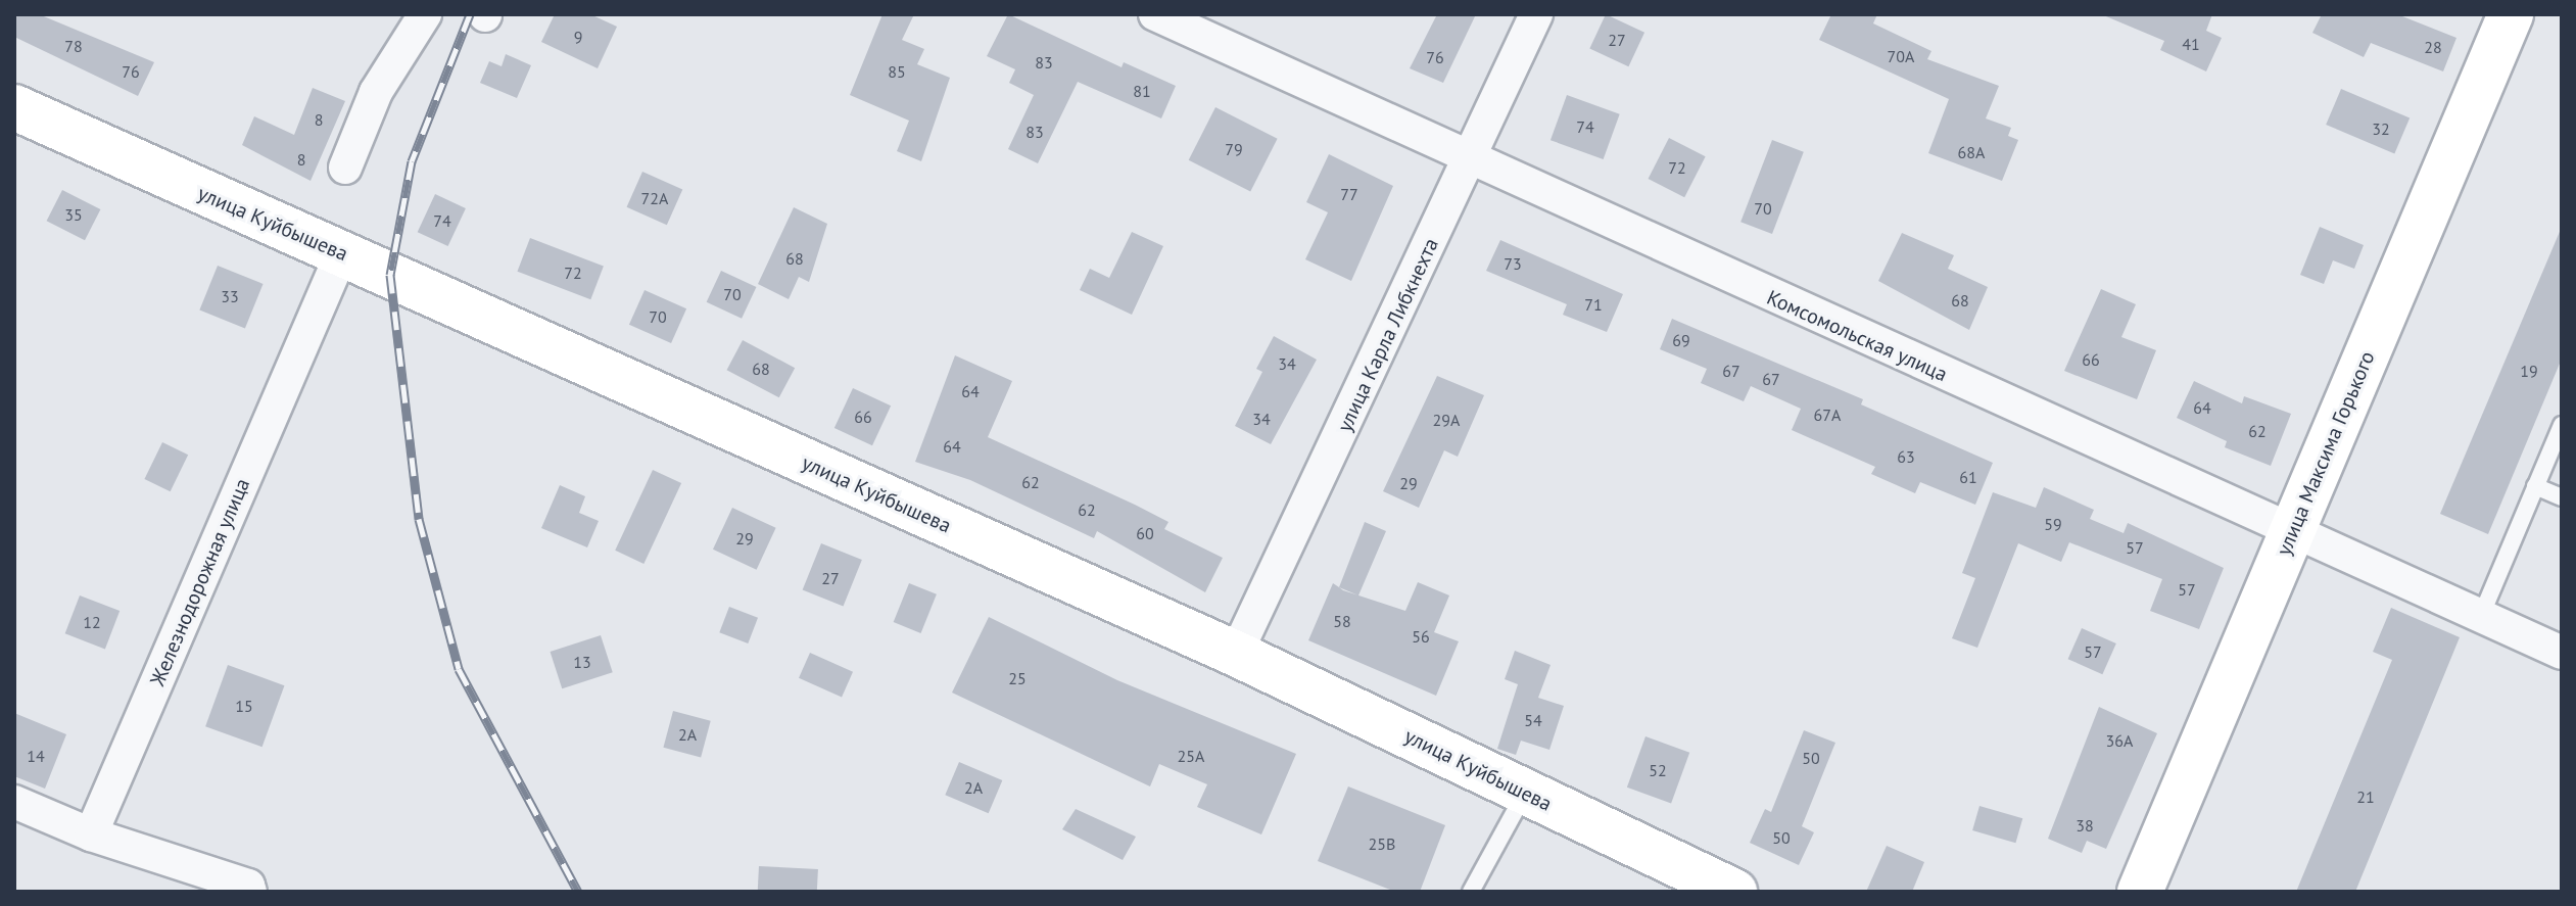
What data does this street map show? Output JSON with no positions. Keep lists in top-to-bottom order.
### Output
{
  "streets": {
    "main road": ["улица Куйбышева", "улица Максима Горького"],
    "street": ["улица Карла Либкнехта", "Комсомольская улица", "Железнодорожная улица"]
  },
  "crossings": [
    ["улица Куйбышева", "улица Карла Либкнехта"],
    ["улица Куйбышева", "Железнодорожная улица"],
    ["улица Карла Либкнехта", "Комсомольская улица"],
    ["Комсомольская улица", "улица Максима Горького"]
  ],
  "house_numbers": [
    "9",
    "27",
    "41",
    "78",
    "28",
    "70А",
    "76",
    "83",
    "76",
    "85",
    "81",
    "8",
    "74",
    "32",
    "83",
    "79",
    "68А",
    "8",
    "72",
    "77",
    "72А",
    "70",
    "35",
    "74",
    "68",
    "73",
    "72",
    "70",
    "33",
    "68",
    "71",
    "70",
    "69",
    "66",
    "34",
    "68",
    "67",
    "19",
    "67",
    "64",
    "64",
    "67А",
    "66",
    "34",
    "29А",
    "62",
    "64",
    "63",
    "61",
    "62",
    "29",
    "62",
    "59",
    "60",
    "29",
    "57",
    "27",
    "57",
    "58",
    "12",
    "56",
    "57",
    "13",
    "25",
    "15",
    "54",
    "2А",
    "36А",
    "14",
    "25А",
    "50",
    "52",
    "2А",
    "21",
    "38",
    "50",
    "25В"
  ]
}
